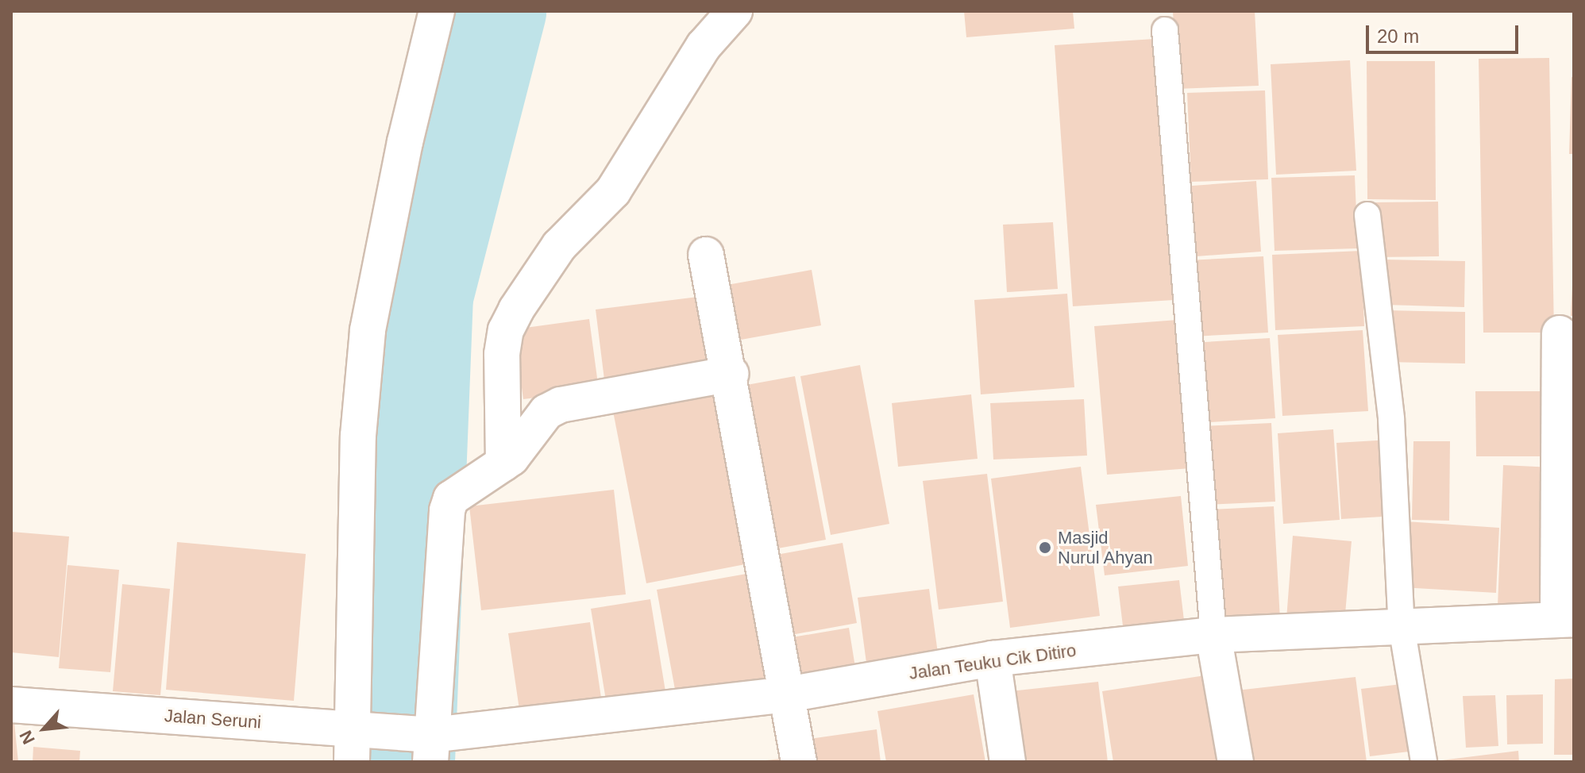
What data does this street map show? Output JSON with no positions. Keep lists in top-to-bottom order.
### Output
{
  "streets": {
    "street": ["Jalan Teuku Cik Ditiro", "Jalan Seruni"]
  },
  "crossings": [
    ["Jalan Teuku Cik Ditiro", "Jalan Seruni"]
  ],
  "places": ["Masjid Nurul Ahyan"],
  "scale_bar": "20 m",
  "north": "bottom left"
}
